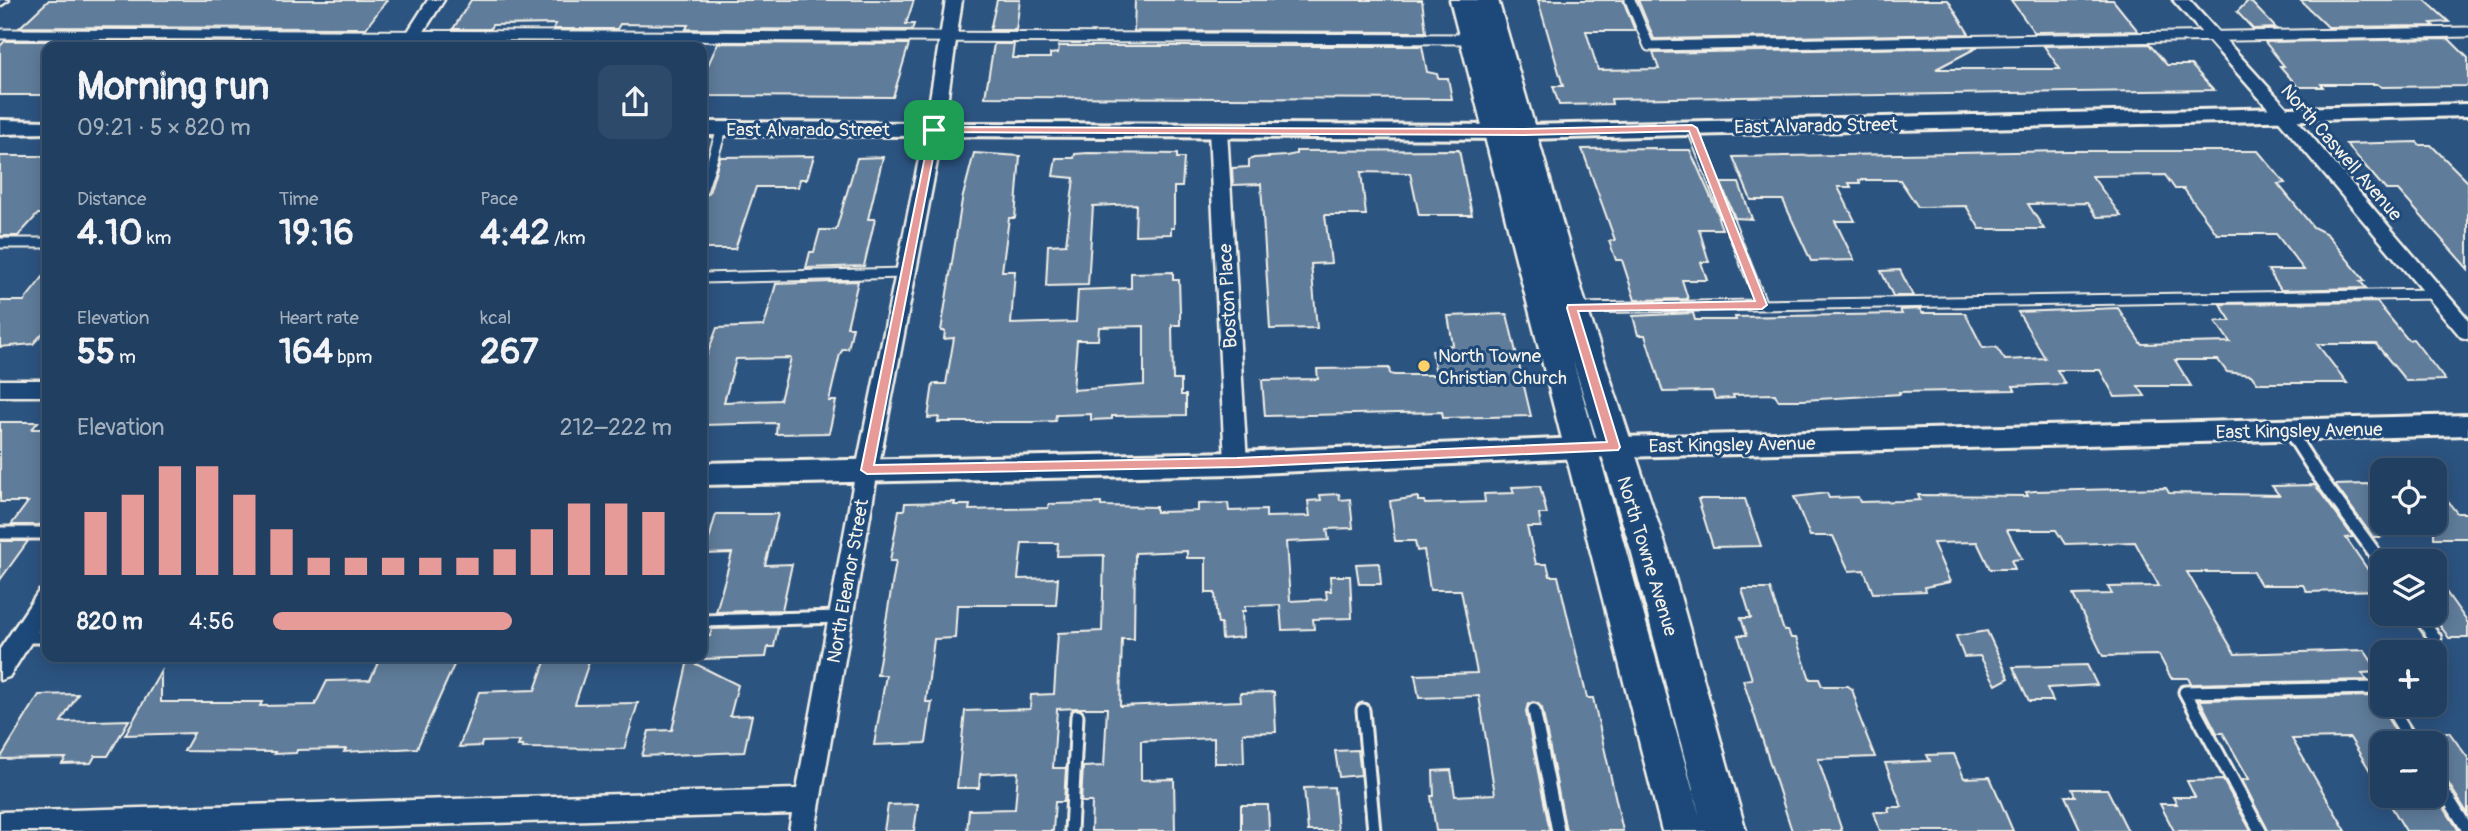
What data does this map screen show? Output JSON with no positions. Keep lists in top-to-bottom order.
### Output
{
  "streets": {
    "main road": ["North Towne Avenue"],
    "street": [
      "East Alvarado Street",
      "North Caswell Avenue",
      "Boston Place",
      "East Kingsley Avenue",
      "North Eleanor Street"
    ]
  },
  "crossings": [
    ["East Alvarado Street", "North Caswell Avenue"],
    ["East Alvarado Street", "Boston Place"],
    ["East Alvarado Street", "North Towne Avenue"],
    ["East Alvarado Street", "North Eleanor Street"],
    ["Boston Place", "East Kingsley Avenue"],
    ["East Kingsley Avenue", "North Towne Avenue"],
    ["East Kingsley Avenue", "North Eleanor Street"]
  ],
  "places": ["North Towne Christian Church"],
  "page": {
    "heading": ["Morning run", "09:21 · 5 × 820 m"],
    "stats": [
      ["Distance", "4.10 km"],
      ["Time", "19:16"],
      ["Pace", "4:42 /km"],
      ["Elevation", "55 m"],
      ["Heart rate", "164 bpm"],
      ["kcal", "267"]
    ],
    "chart": ["Elevation", "212–222 m"],
    "map_buttons": ["+", "−"],
    "list": [
      {
        "name": "820 m",
        "note": "4:56"
      }
    ]
  }
}
